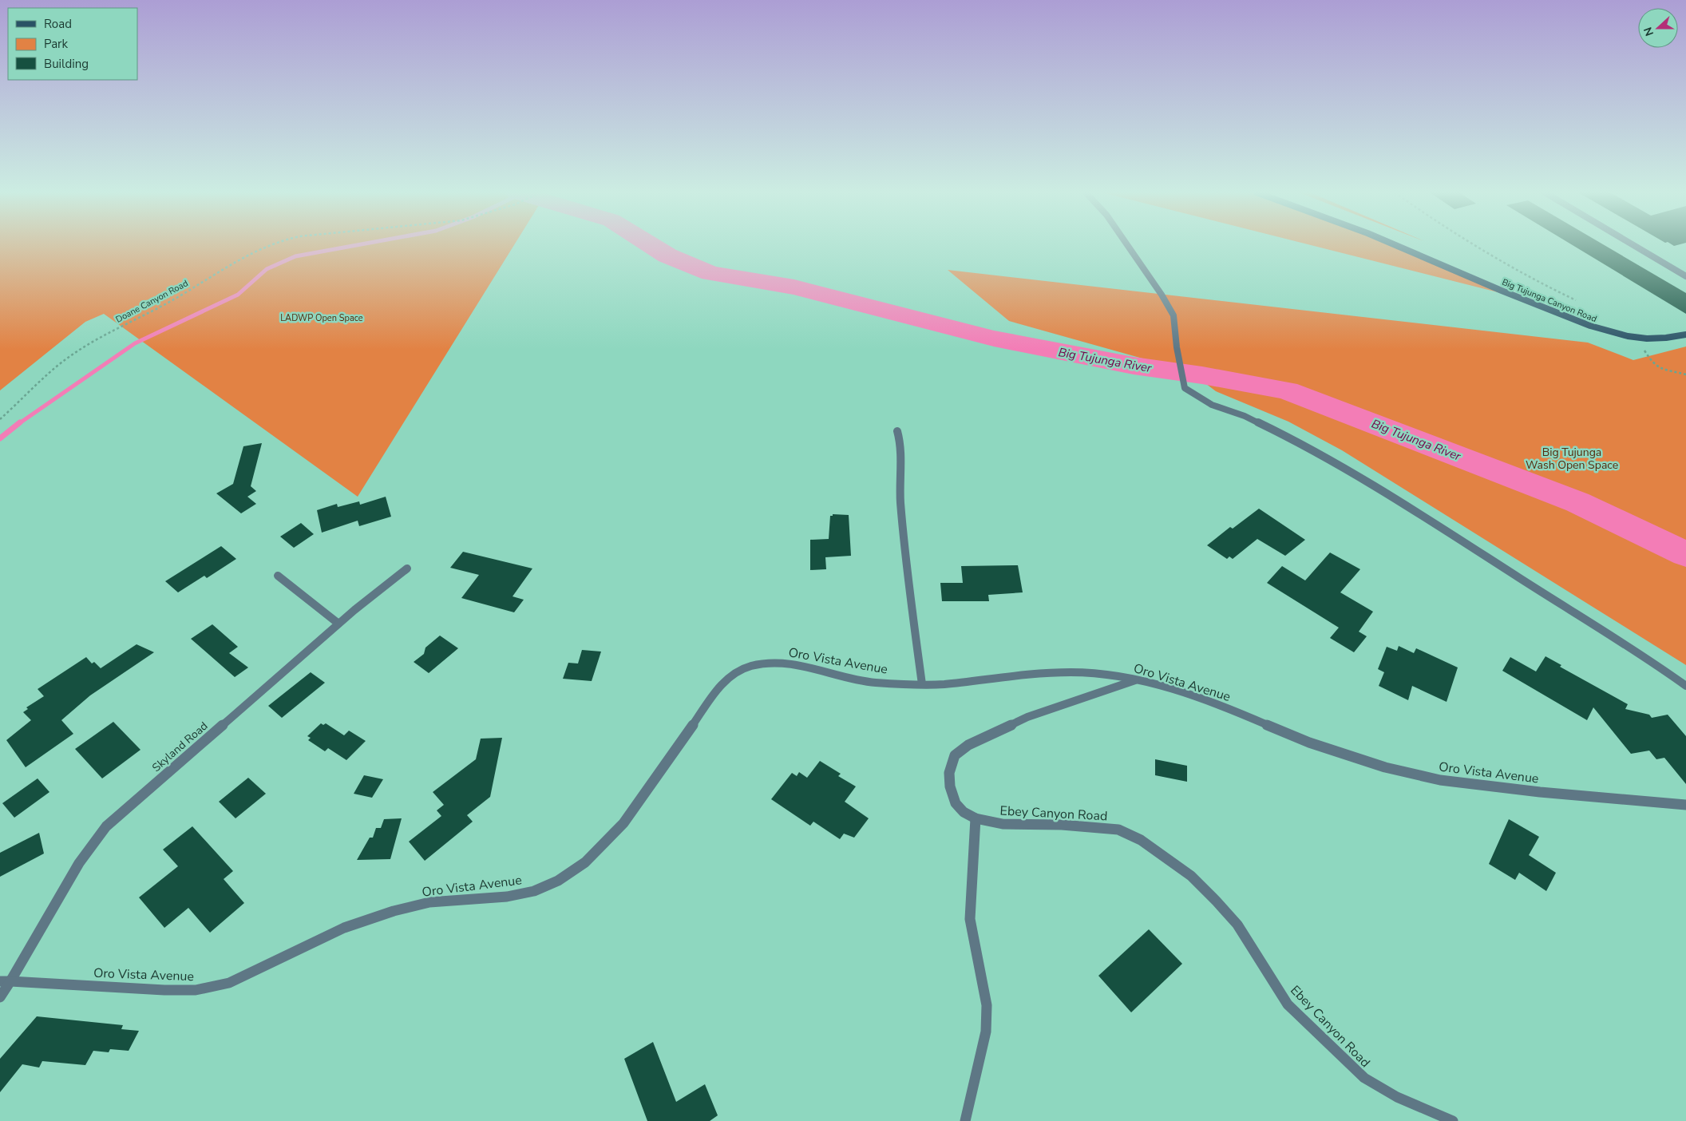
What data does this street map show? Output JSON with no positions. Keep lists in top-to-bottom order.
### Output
{
  "streets": {
    "street": [
      "Big Tujunga Canyon Road",
      "Oro Vista Avenue",
      "Skyland Road",
      "Ebey Canyon Road"
    ],
    "path": ["Doane Canyon Road"]
  },
  "crossings": [
    ["Oro Vista Avenue", "Skyland Road"],
    ["Oro Vista Avenue", "Ebey Canyon Road"]
  ],
  "water": ["Big Tujunga River"],
  "parks": ["LADWP Open Space", "Big Tujunga Wash Open Space"],
  "legend": ["Road", "Park", "Building"],
  "north": "left"
}
